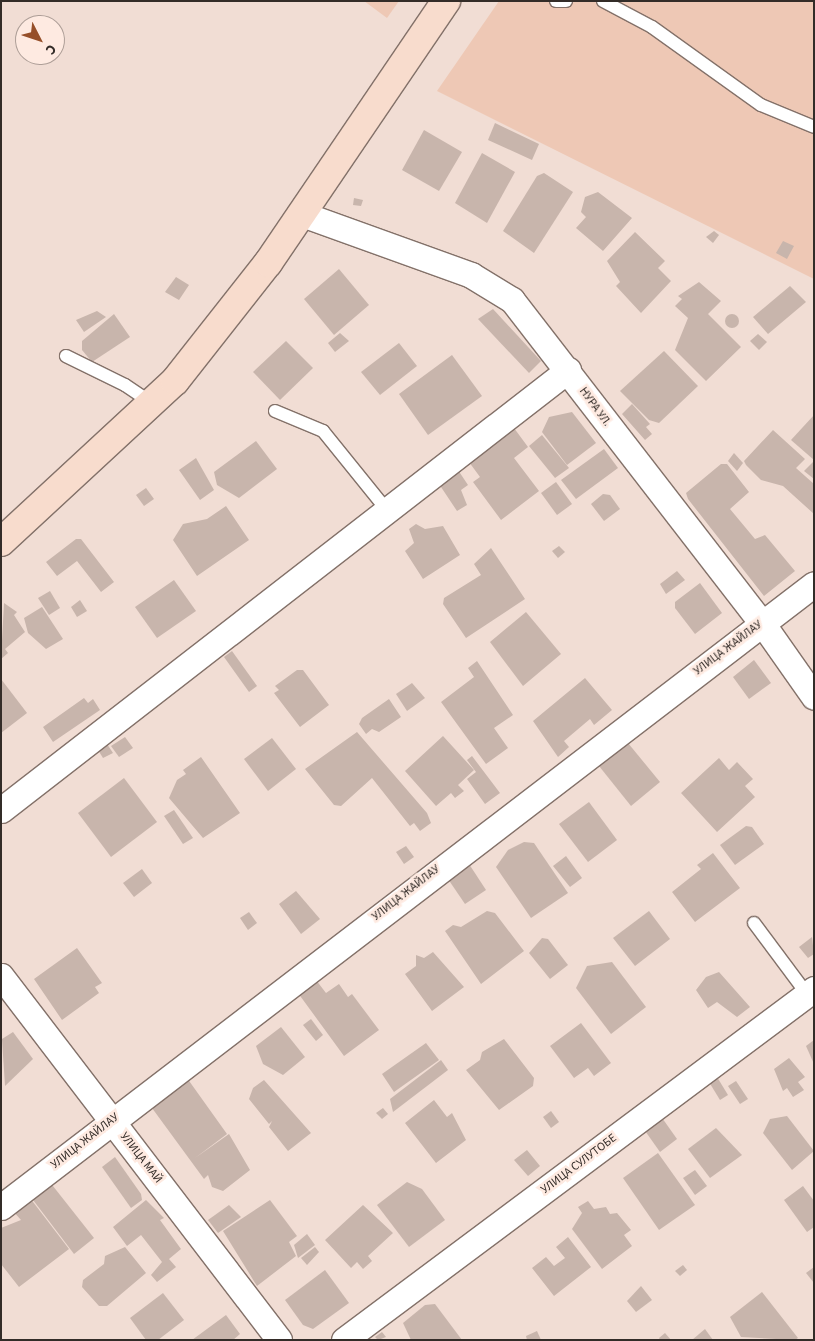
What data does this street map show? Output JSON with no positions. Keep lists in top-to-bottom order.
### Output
{
  "streets": {
    "street": [
      "НУРА УЛ.",
      "УЛИЦА ЖАЙЛАУ",
      "УЛИЦА МАЙ",
      "УЛИЦА СУЛУТОБЕ"
    ]
  },
  "crossings": [
    ["НУРА УЛ.", "УЛИЦА ЖАЙЛАУ"],
    ["УЛИЦА ЖАЙЛАУ", "УЛИЦА МАЙ"]
  ],
  "north": "bottom right"
}
